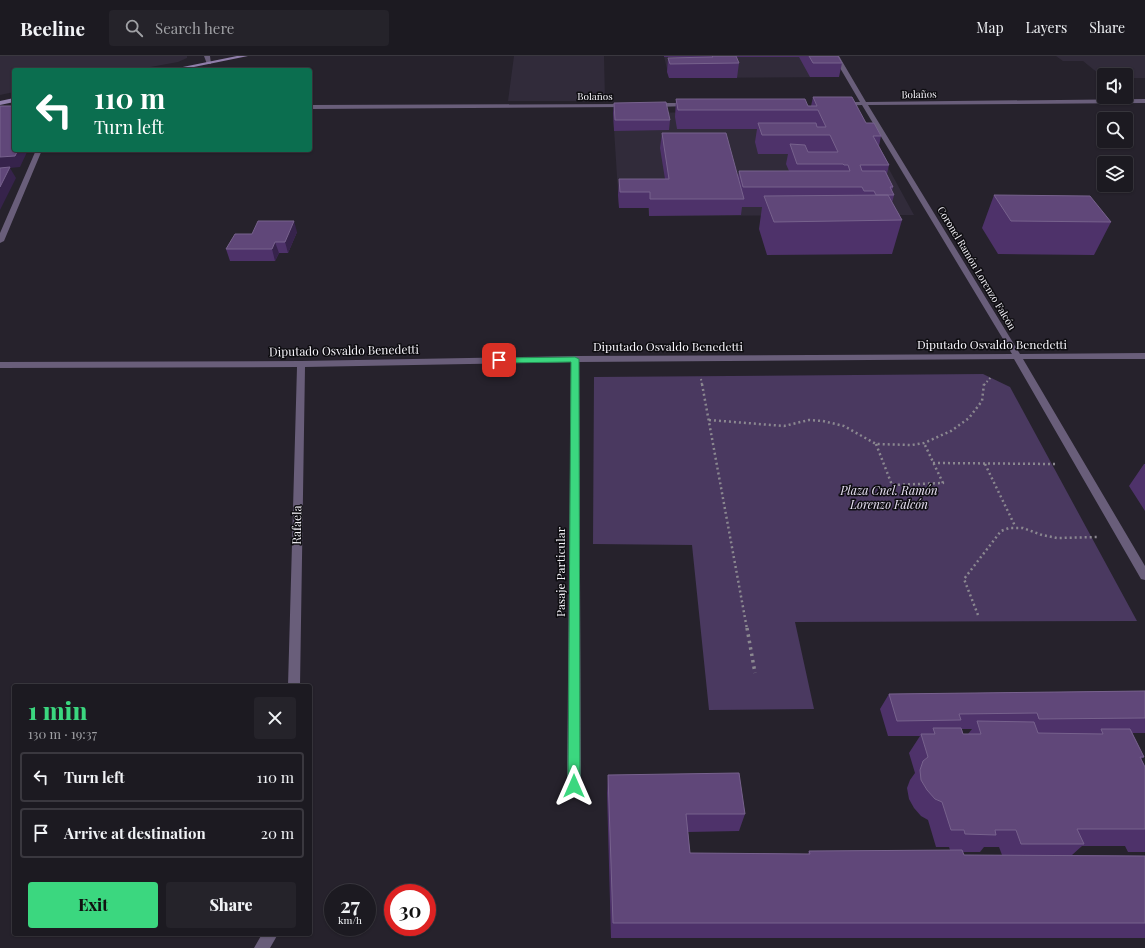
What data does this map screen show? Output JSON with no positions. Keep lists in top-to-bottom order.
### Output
{
  "streets": {
    "street": [
      "Bolaños",
      "Coronel Ramón Lorenzo Falcón",
      "Diputado Osvaldo Benedetti",
      "Rafaela",
      "Pasaje Particular"
    ]
  },
  "crossings": [
    ["Bolaños", "Coronel Ramón Lorenzo Falcón"],
    ["Coronel Ramón Lorenzo Falcón", "Diputado Osvaldo Benedetti"],
    ["Diputado Osvaldo Benedetti", "Rafaela"],
    ["Diputado Osvaldo Benedetti", "Pasaje Particular"]
  ],
  "parks": ["Plaza Cnel. Ramón Lorenzo Falcón"],
  "page": {
    "header": "Beeline",
    "search": "Search here",
    "nav": ["Map", "Layers", "Share"],
    "turn": ["110 m", "Turn left"],
    "heading": ["1 min", "130 m · 19:37"],
    "list": [
      {
        "name": "Turn left",
        "value": "110 m"
      },
      {
        "name": "Arrive at destination",
        "value": "20 m"
      }
    ],
    "buttons": ["Exit", "Share"],
    "speed": "27 km/h",
    "limit": "30"
  }
}
